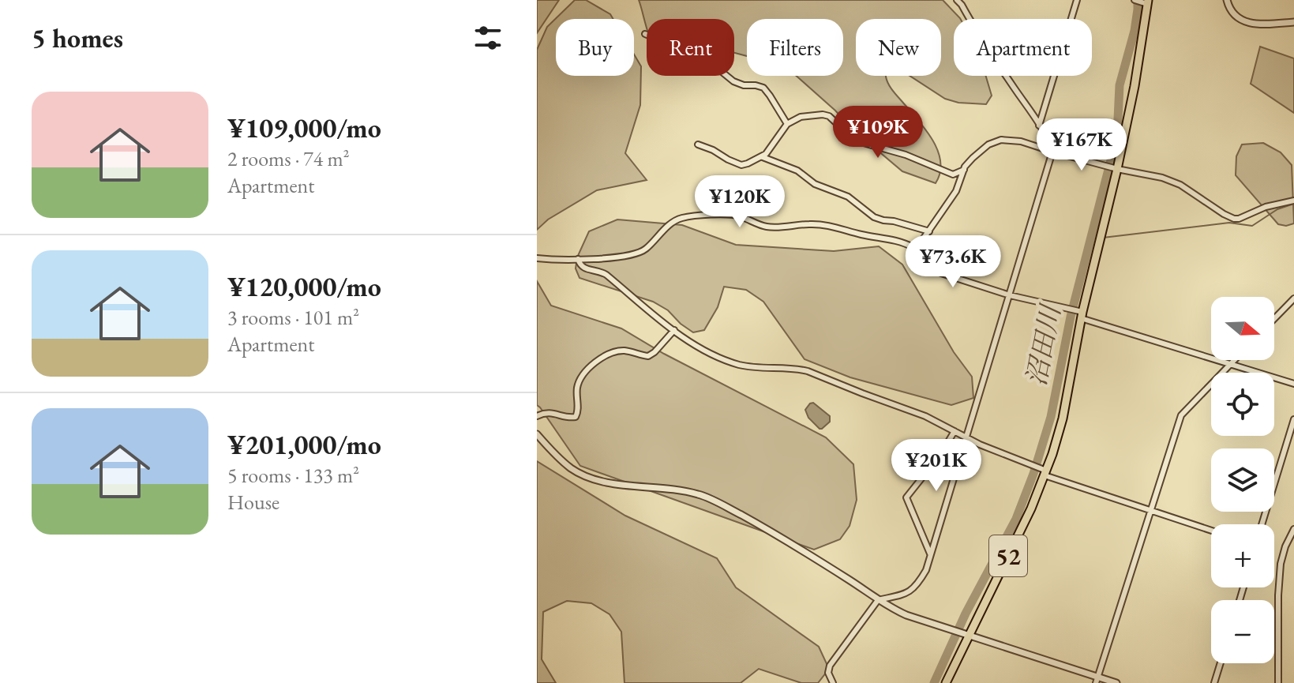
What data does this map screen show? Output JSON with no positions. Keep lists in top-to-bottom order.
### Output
{
  "streets": {
    "main road": ["52"]
  },
  "water": ["沼田川"],
  "north": "right",
  "page": {
    "heading": "5 homes",
    "chip": [
      "Buy",
      "Rent",
      "Filters",
      "New",
      "Apartment"
    ],
    "list": [
      {
        "name": "¥109,000/mo",
        "note": "2 rooms · 74 m² · Apartment"
      },
      {
        "name": "¥120,000/mo",
        "note": "3 rooms · 101 m² · Apartment"
      },
      {
        "name": "¥201,000/mo",
        "note": "5 rooms · 133 m² · House"
      }
    ],
    "price": [
      "¥109K",
      "¥167K",
      "¥120K",
      "¥73.6K",
      "¥201K"
    ],
    "map_buttons": ["+", "−"]
  }
}
